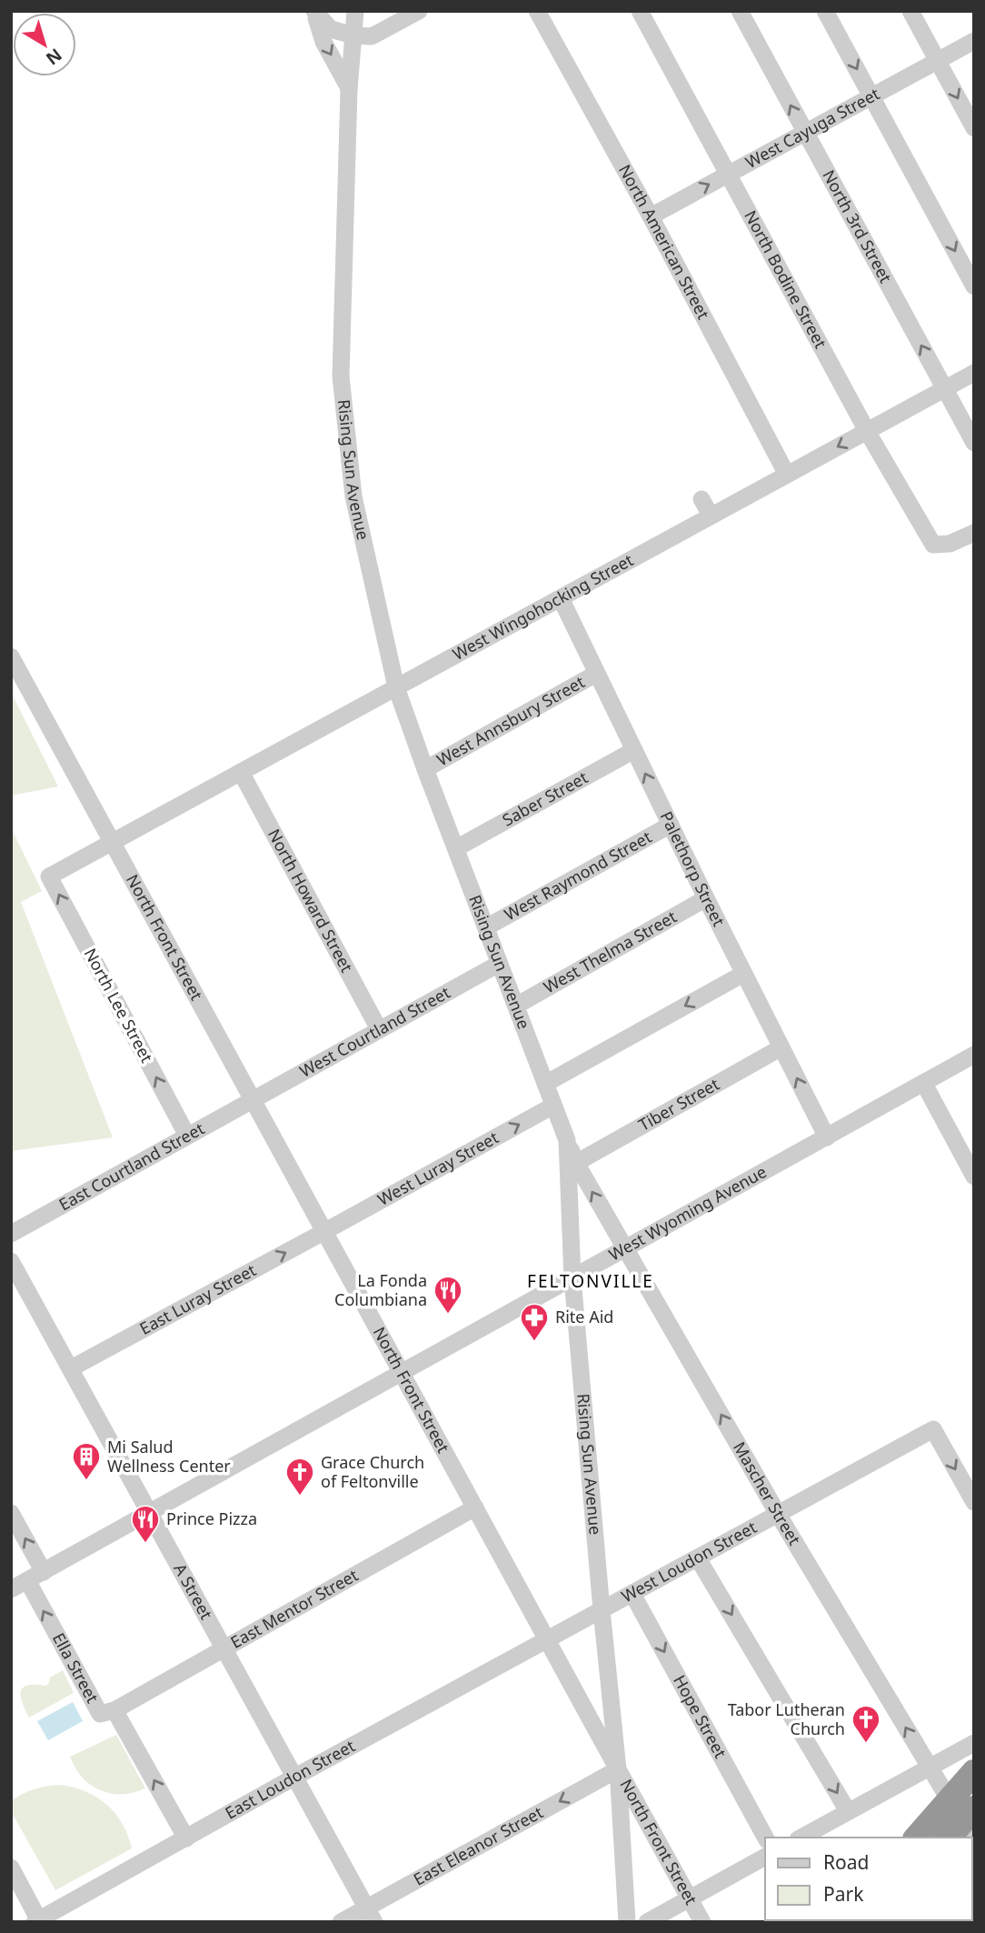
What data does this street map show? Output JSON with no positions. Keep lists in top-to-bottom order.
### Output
{
  "streets": {
    "street": [
      "West Cayuga Street",
      "North 3rd Street",
      "North American Street",
      "North Bodine Street",
      "Rising Sun Avenue",
      "West Wingohocking Street",
      "West Annsbury Street",
      "Saber Street",
      "Palethorp Street",
      "West Raymond Street",
      "North Howard Street",
      "North Front Street",
      "West Thelma Street",
      "North Lee Street",
      "West Courtland Street",
      "Tiber Street",
      "East Courtland Street",
      "West Luray Street",
      "West Wyoming Avenue",
      "East Luray Street",
      "Mascher Street",
      "West Loudon Street",
      "A Street",
      "East Mentor Street",
      "Ella Street",
      "Hope Street",
      "East Loudon Street",
      "East Eleanor Street"
    ]
  },
  "crossings": [
    ["West Cayuga Street", "North 3rd Street"],
    ["West Cayuga Street", "North American Street"],
    ["West Cayuga Street", "North Bodine Street"],
    ["North 3rd Street", "West Wingohocking Street"],
    ["North American Street", "West Wingohocking Street"],
    ["North Bodine Street", "West Wingohocking Street"],
    ["Rising Sun Avenue", "West Wingohocking Street"],
    ["Rising Sun Avenue", "West Annsbury Street"],
    ["Rising Sun Avenue", "Saber Street"],
    ["Rising Sun Avenue", "West Raymond Street"],
    ["Rising Sun Avenue", "North Front Street"],
    ["Rising Sun Avenue", "West Thelma Street"],
    ["Rising Sun Avenue", "West Courtland Street"],
    ["Rising Sun Avenue", "West Luray Street"],
    ["Rising Sun Avenue", "West Wyoming Avenue"],
    ["Rising Sun Avenue", "Mascher Street"],
    ["Rising Sun Avenue", "West Loudon Street"],
    ["Rising Sun Avenue", "East Eleanor Street"],
    ["West Wingohocking Street", "Palethorp Street"],
    ["West Wingohocking Street", "North Howard Street"],
    ["West Wingohocking Street", "North Front Street"],
    ["West Wingohocking Street", "North Lee Street"],
    ["West Annsbury Street", "Palethorp Street"],
    ["Saber Street", "Palethorp Street"],
    ["Palethorp Street", "West Raymond Street"],
    ["Palethorp Street", "West Thelma Street"],
    ["Palethorp Street", "Tiber Street"],
    ["Palethorp Street", "West Wyoming Avenue"],
    ["North Howard Street", "West Courtland Street"],
    ["North Front Street", "West Courtland Street"],
    ["North Front Street", "East Courtland Street"],
    ["North Front Street", "West Luray Street"],
    ["North Front Street", "West Wyoming Avenue"],
    ["North Front Street", "East Luray Street"],
    ["North Front Street", "West Loudon Street"],
    ["North Front Street", "East Mentor Street"],
    ["North Front Street", "East Loudon Street"],
    ["North Front Street", "East Eleanor Street"],
    ["North Lee Street", "East Courtland Street"],
    ["West Courtland Street", "East Courtland Street"],
    ["Tiber Street", "Mascher Street"],
    ["West Luray Street", "East Luray Street"],
    ["West Wyoming Avenue", "Mascher Street"],
    ["West Wyoming Avenue", "A Street"],
    ["West Wyoming Avenue", "Ella Street"],
    ["East Luray Street", "A Street"],
    ["Mascher Street", "West Loudon Street"],
    ["West Loudon Street", "Hope Street"],
    ["West Loudon Street", "East Loudon Street"],
    ["A Street", "East Mentor Street"],
    ["A Street", "East Loudon Street"],
    ["A Street", "East Eleanor Street"],
    ["East Mentor Street", "Ella Street"],
    ["Ella Street", "East Loudon Street"]
  ],
  "one_way": [
    "North Lee Street",
    "West Luray Street",
    "East Luray Street",
    "Ella Street",
    "East Eleanor Street"
  ],
  "districts": ["FELTONVILLE"],
  "places": {
    "restaurant": ["La Fonda Columbiana", "Prince Pizza"],
    "pharmacy": ["Rite Aid"],
    "building": ["Mi Salud Wellness Center"],
    "church": ["Grace Church of Feltonville", "Tabor Lutheran Church"]
  },
  "legend": ["Road", "Park"],
  "north": "bottom right"
}
